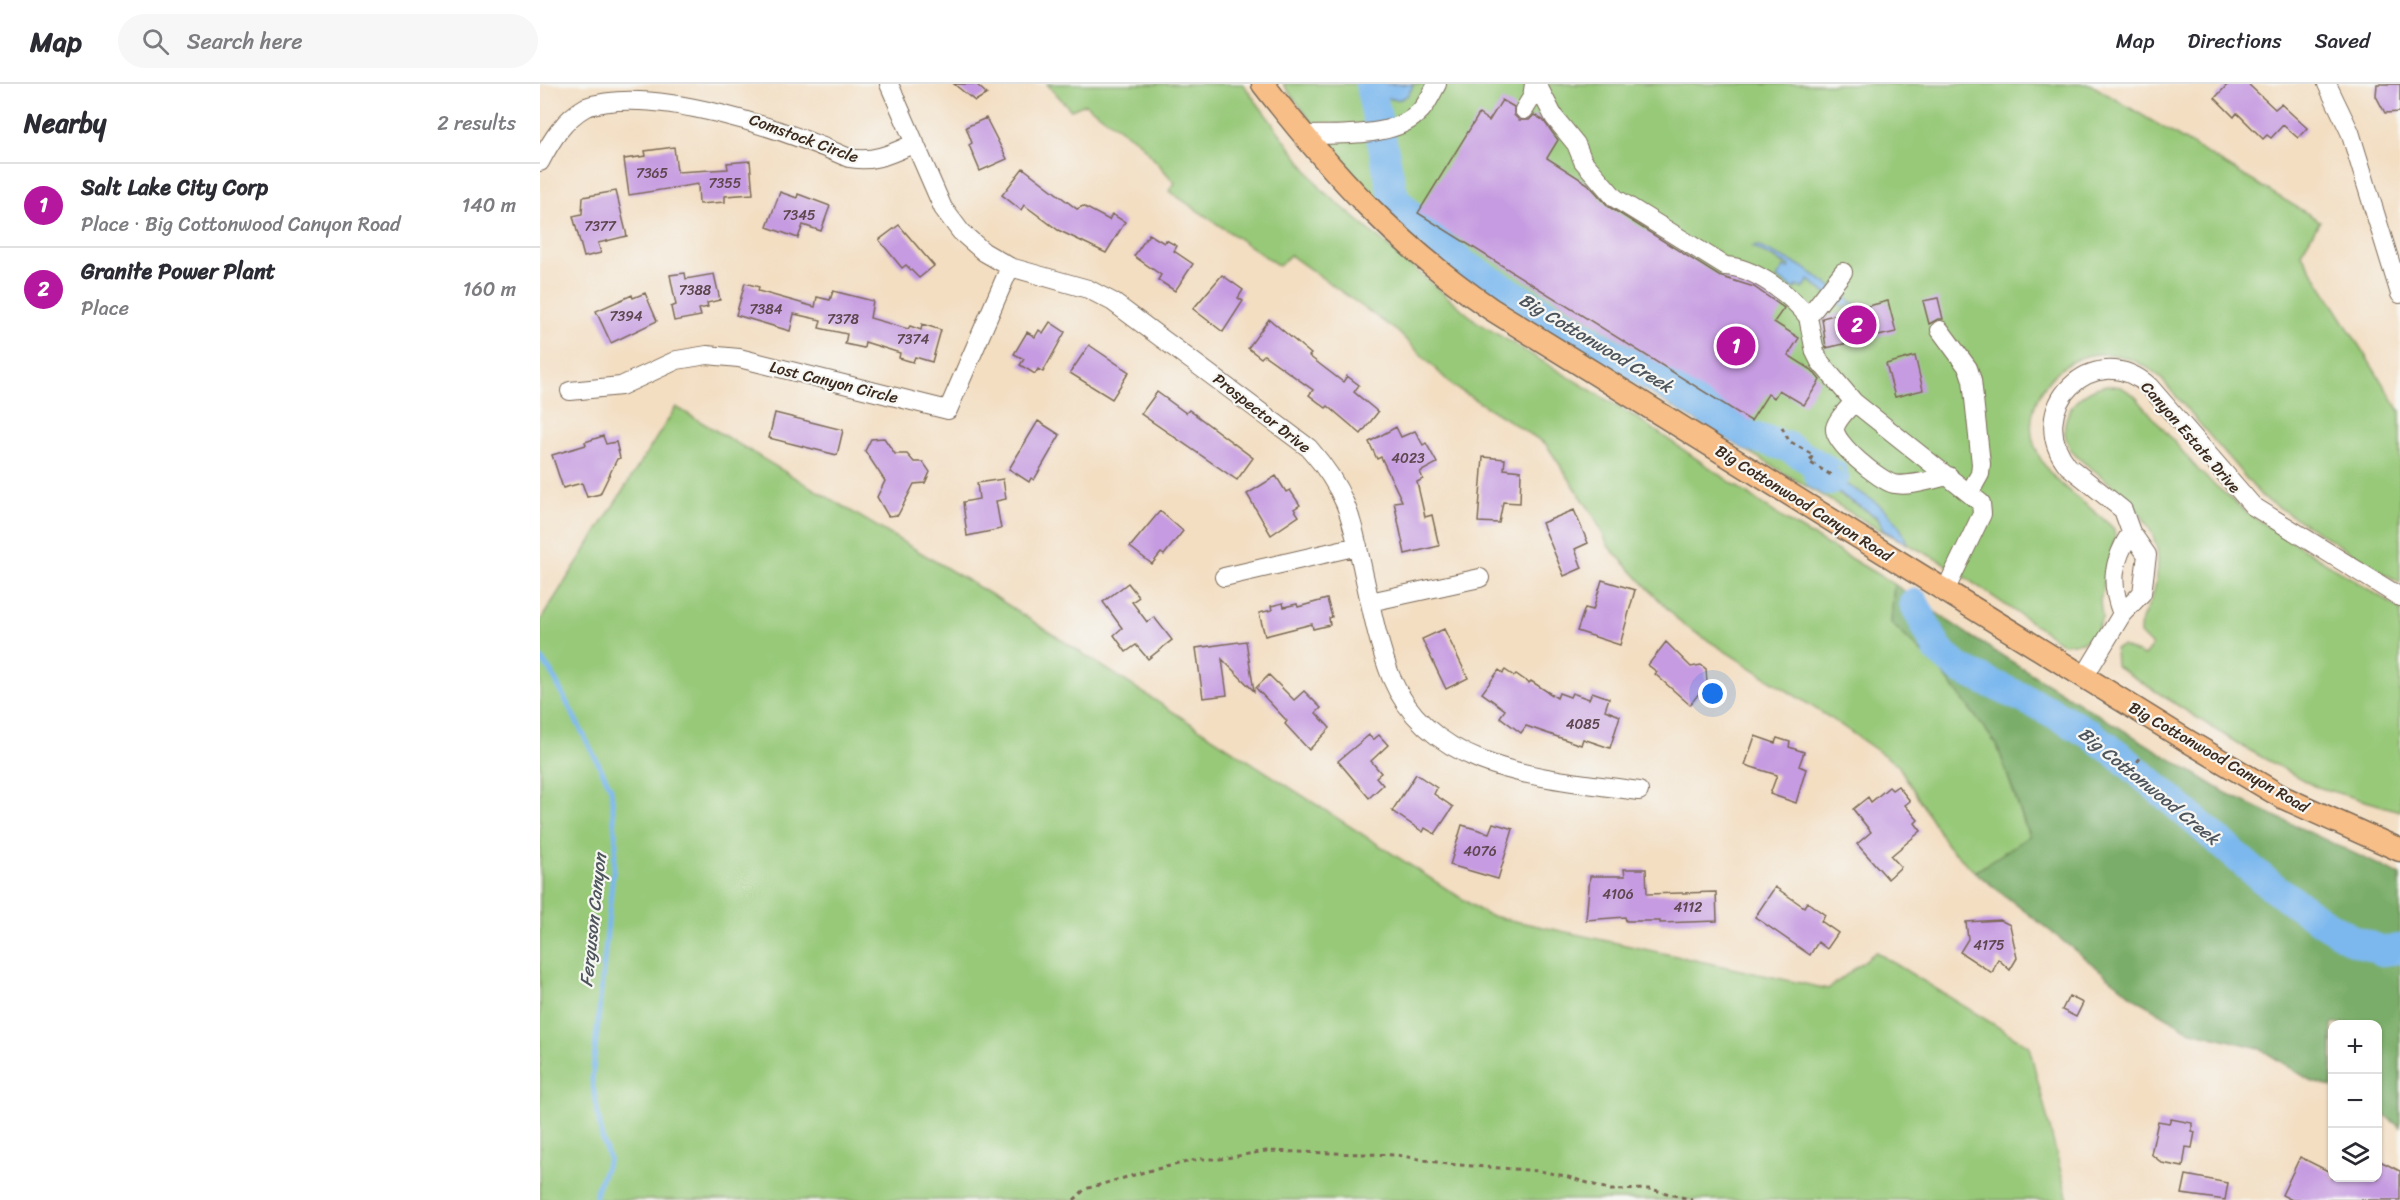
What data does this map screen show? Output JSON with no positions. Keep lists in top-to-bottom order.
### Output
{
  "streets": {
    "main road": ["Big Cottonwood Canyon Road"],
    "street": [
      "Comstock Circle",
      "Lost Canyon Circle",
      "Prospector Drive",
      "Canyon Estate Drive"
    ]
  },
  "crossings": [
    ["Comstock Circle", "Prospector Drive"],
    ["Lost Canyon Circle", "Prospector Drive"],
    ["Canyon Estate Drive", "Big Cottonwood Canyon Road"]
  ],
  "water": ["Big Cottonwood Creek", "Ferguson Canyon"],
  "house_numbers": [
    "7365",
    "7355",
    "7345",
    "7377",
    "7388",
    "7384",
    "7394",
    "7378",
    "7374",
    "4023",
    "4085",
    "4076",
    "4106",
    "4112",
    "4175"
  ],
  "page": {
    "header": "Map",
    "search": "Search here",
    "nav": ["Map", "Directions", "Saved"],
    "heading": ["Nearby", "2 results"],
    "list": [
      {
        "mark": "1",
        "name": "Salt Lake City Corp",
        "note": "Place · Big Cottonwood Canyon Road",
        "value": "140 m"
      },
      {
        "mark": "2",
        "name": "Granite Power Plant",
        "note": "Place",
        "value": "160 m"
      }
    ],
    "pins": ["2", "1"],
    "map_buttons": ["+", "−"]
  }
}
